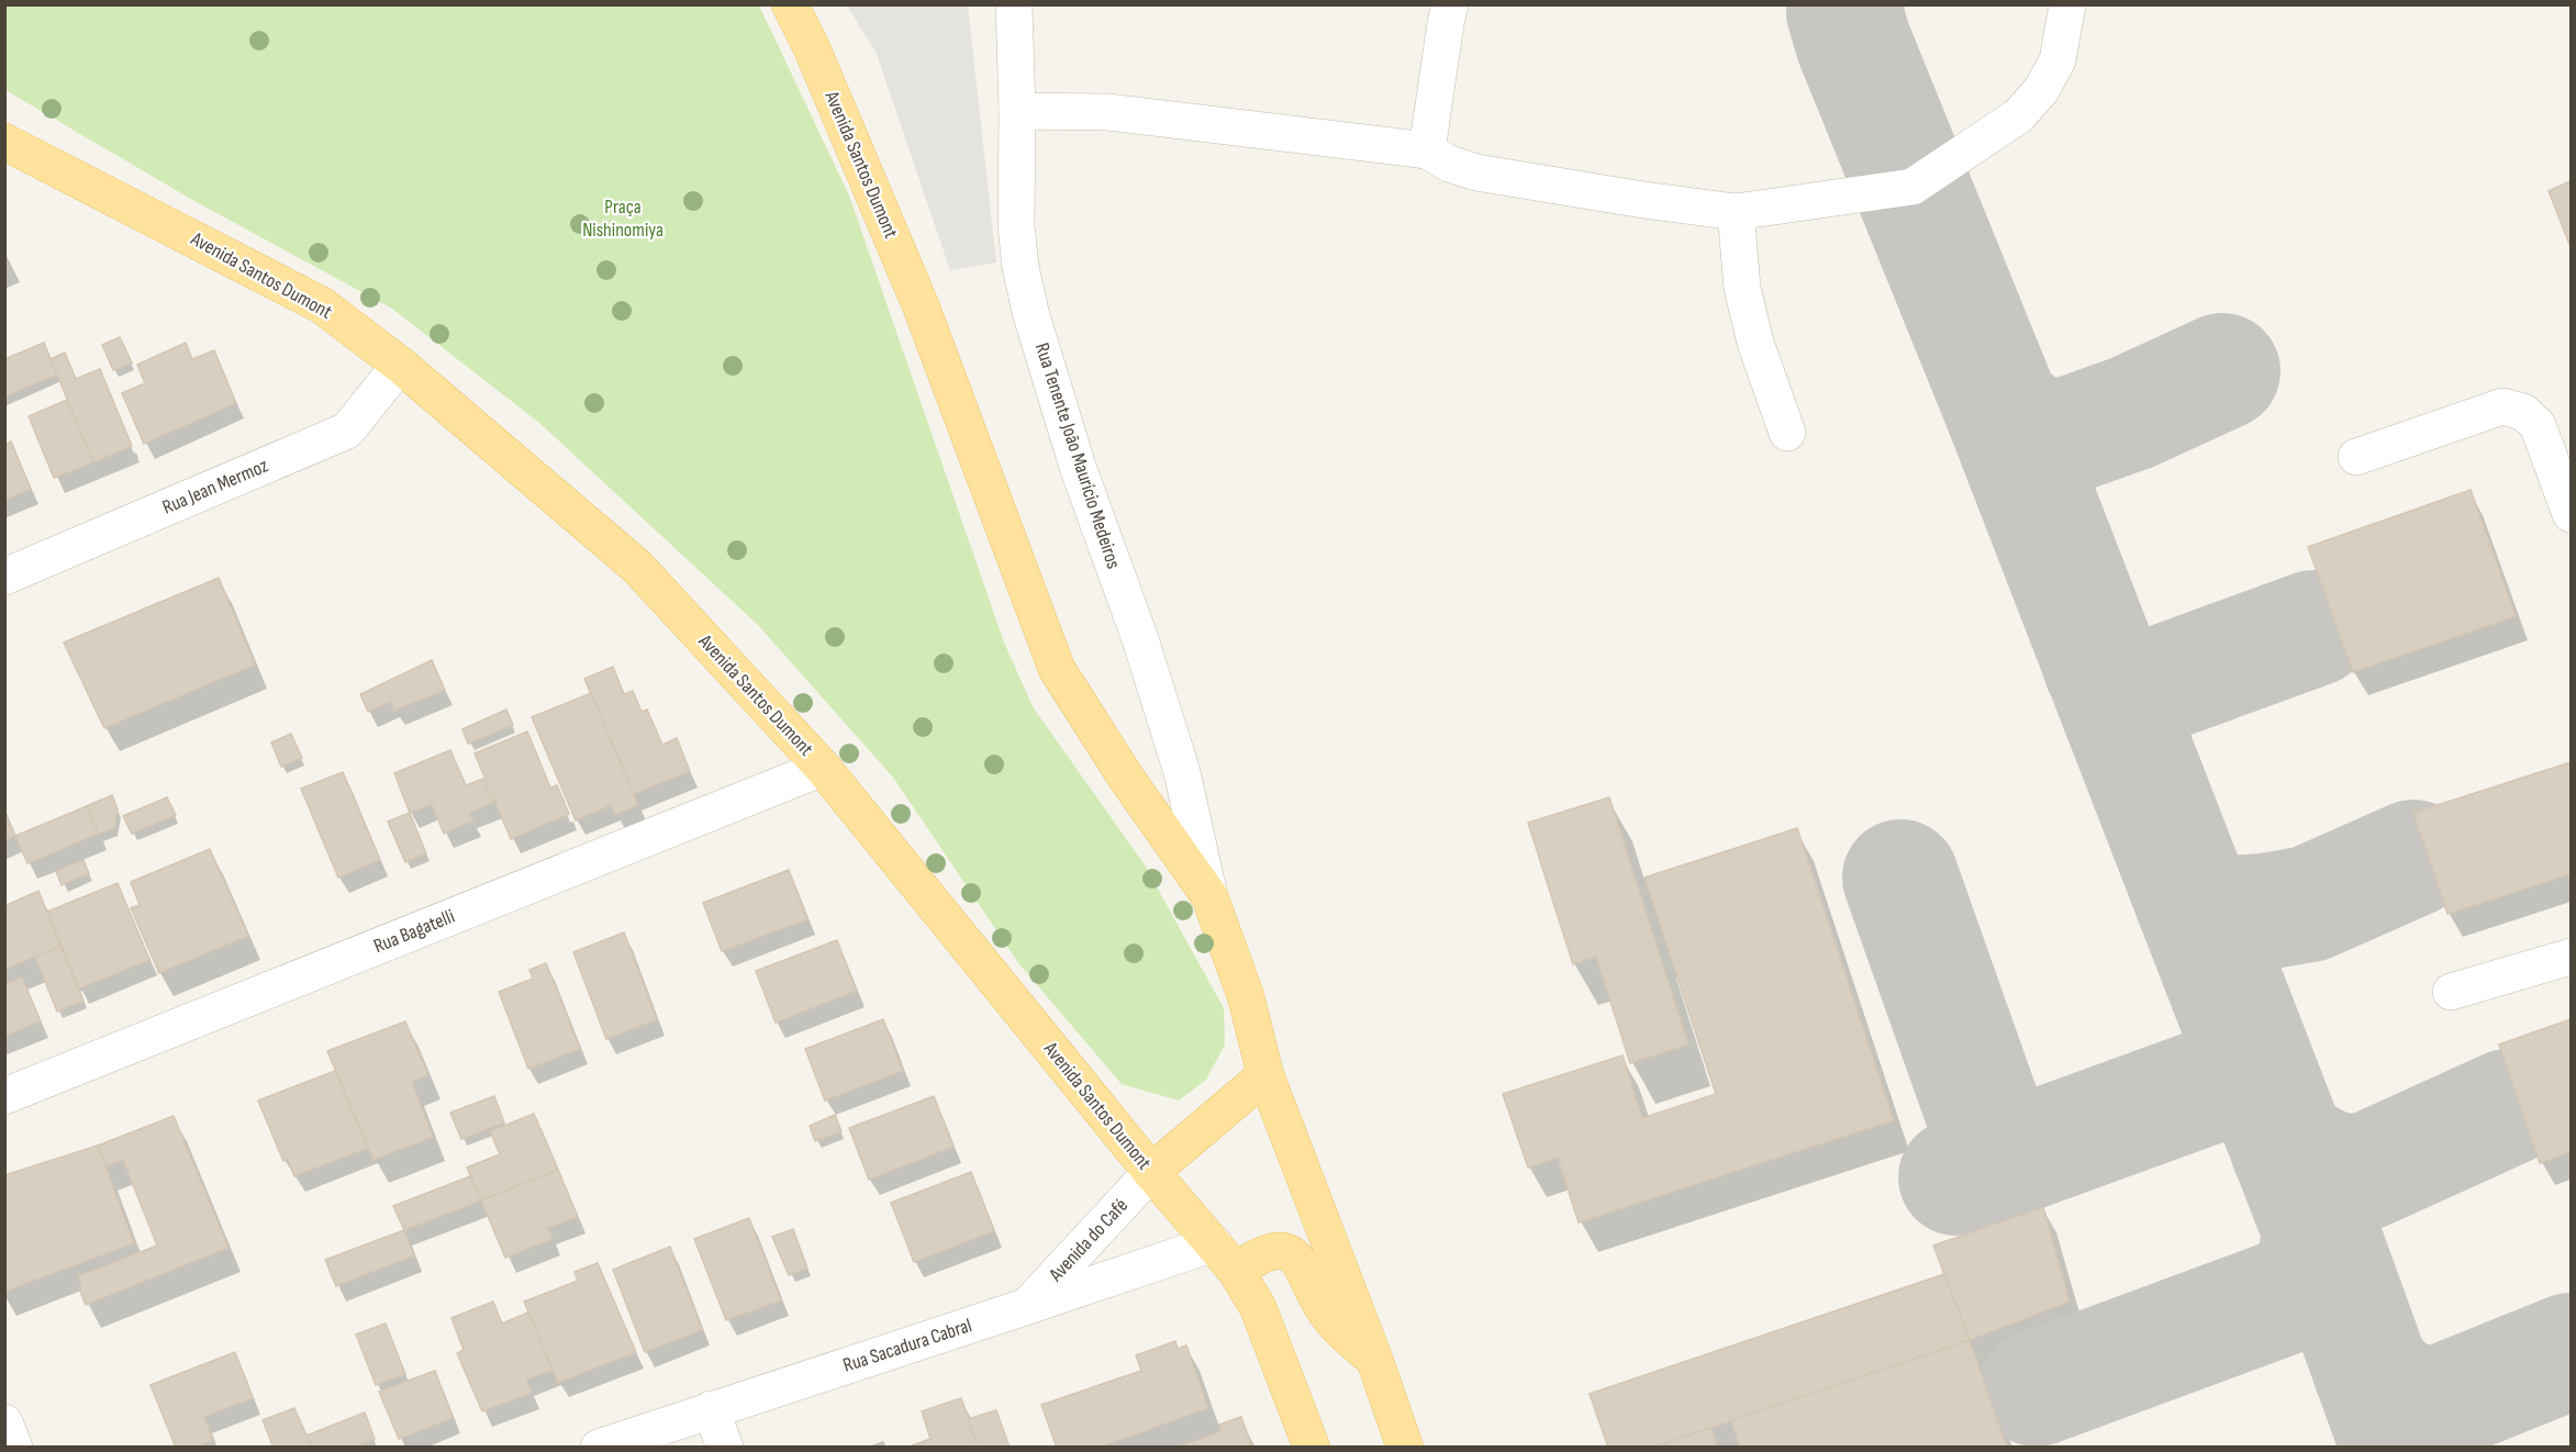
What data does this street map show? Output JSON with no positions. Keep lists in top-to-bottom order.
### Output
{
  "streets": {
    "main road": ["Avenida Santos Dumont"],
    "street": [
      "Rua Tenente João Maurício Medeiros",
      "Rua Jean Mermoz",
      "Rua Bagatelli",
      "Avenida do Café",
      "Rua Sacadura Cabral"
    ]
  },
  "crossings": [
    ["Avenida Santos Dumont", "Rua Tenente João Maurício Medeiros"],
    ["Avenida Santos Dumont", "Rua Jean Mermoz"],
    ["Avenida Santos Dumont", "Rua Bagatelli"],
    ["Avenida Santos Dumont", "Avenida do Café"],
    ["Avenida Santos Dumont", "Rua Sacadura Cabral"],
    ["Avenida do Café", "Rua Sacadura Cabral"]
  ],
  "parks": ["Praça Nishinomiya"]
}
